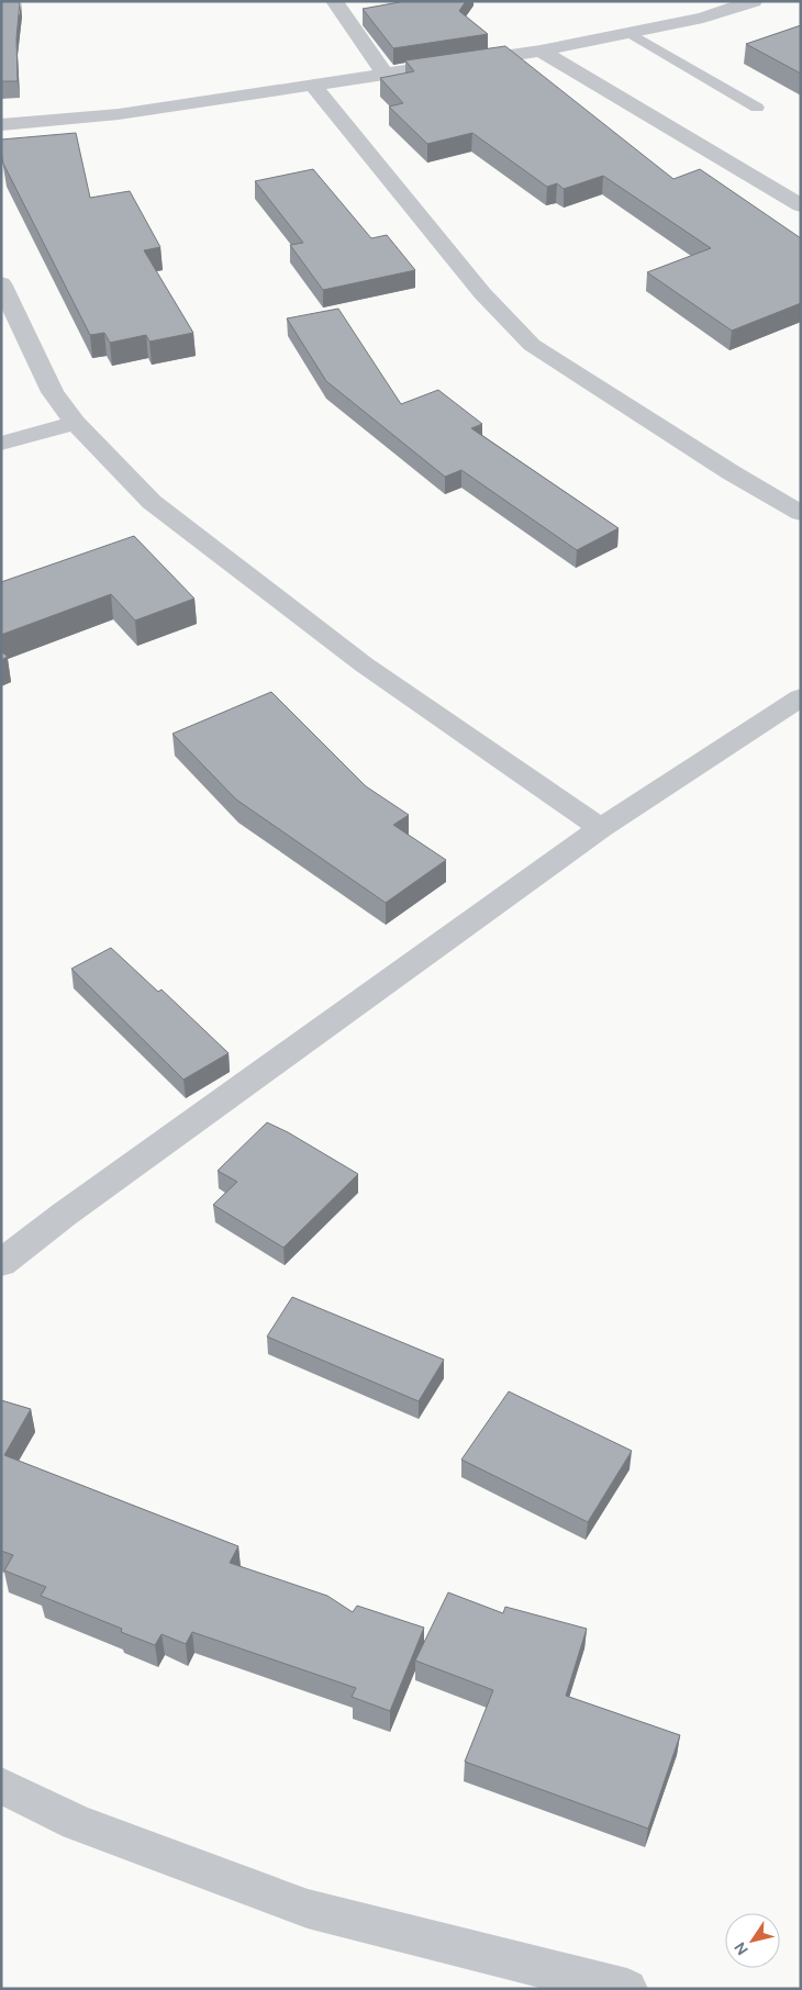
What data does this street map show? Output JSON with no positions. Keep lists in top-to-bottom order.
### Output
{
  "north": "bottom left"
}
